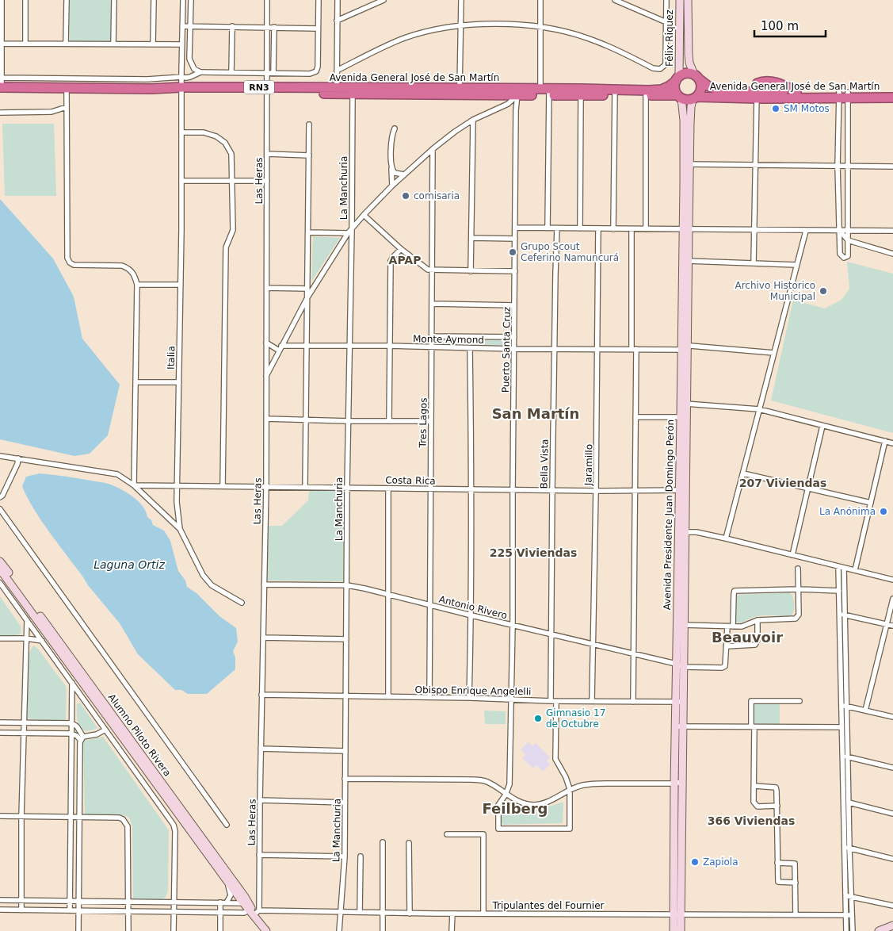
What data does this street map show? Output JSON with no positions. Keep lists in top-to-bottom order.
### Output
{
  "streets": {
    "highway": ["Avenida General José de San Martín", "RN3"],
    "main road": ["Félix Riquez", "Avenida Presidente Juan Domingo Perón", "Alumno Piloto Rivera"],
    "street": [
      "Las Heras",
      "La Manchuria",
      "Monte Aymond",
      "Puerto Santa Cruz",
      "Italia",
      "Tres Lagos",
      "Bella Vista",
      "Jaramillo",
      "Costa Rica",
      "Antonio Rivero",
      "Obispo Enrique Angelelli",
      "Tripulantes del Fournier"
    ]
  },
  "crossings": [
    ["Félix Riquez", "Avenida General José de San Martín"],
    ["Félix Riquez", "Avenida Presidente Juan Domingo Perón"],
    ["Avenida General José de San Martín", "Las Heras"],
    ["Avenida General José de San Martín", "La Manchuria"],
    ["Avenida General José de San Martín", "Puerto Santa Cruz"],
    ["Avenida General José de San Martín", "Italia"],
    ["Avenida General José de San Martín", "Avenida Presidente Juan Domingo Perón"],
    ["Las Heras", "Costa Rica"],
    ["Las Heras", "Antonio Rivero"],
    ["Las Heras", "Obispo Enrique Angelelli"],
    ["Las Heras", "Alumno Piloto Rivera"],
    ["Las Heras", "Tripulantes del Fournier"],
    ["La Manchuria", "Monte Aymond"],
    ["La Manchuria", "Costa Rica"],
    ["La Manchuria", "Antonio Rivero"],
    ["La Manchuria", "Obispo Enrique Angelelli"],
    ["La Manchuria", "Tripulantes del Fournier"],
    ["Monte Aymond", "Puerto Santa Cruz"],
    ["Monte Aymond", "Tres Lagos"],
    ["Monte Aymond", "Bella Vista"],
    ["Monte Aymond", "Jaramillo"],
    ["Monte Aymond", "Avenida Presidente Juan Domingo Perón"],
    ["Puerto Santa Cruz", "Costa Rica"],
    ["Puerto Santa Cruz", "Antonio Rivero"],
    ["Puerto Santa Cruz", "Obispo Enrique Angelelli"],
    ["Italia", "Costa Rica"],
    ["Tres Lagos", "Costa Rica"],
    ["Tres Lagos", "Antonio Rivero"],
    ["Tres Lagos", "Obispo Enrique Angelelli"],
    ["Bella Vista", "Costa Rica"],
    ["Bella Vista", "Antonio Rivero"],
    ["Bella Vista", "Obispo Enrique Angelelli"],
    ["Jaramillo", "Costa Rica"],
    ["Jaramillo", "Antonio Rivero"],
    ["Jaramillo", "Obispo Enrique Angelelli"],
    ["Costa Rica", "Avenida Presidente Juan Domingo Perón"],
    ["Avenida Presidente Juan Domingo Perón", "Antonio Rivero"],
    ["Avenida Presidente Juan Domingo Perón", "Obispo Enrique Angelelli"],
    ["Avenida Presidente Juan Domingo Perón", "Tripulantes del Fournier"],
    ["Alumno Piloto Rivera", "Tripulantes del Fournier"]
  ],
  "districts": [
    "APAP",
    "San Martín",
    "207 Viviendas",
    "225 Viviendas",
    "Beauvoir",
    "Feilberg",
    "366 Viviendas"
  ],
  "water": ["Laguna Ortiz"],
  "places": [
    "SM Motos",
    "comisaria",
    "Grupo Scout Ceferino Namuncurá",
    "Archivo Historico Municipal",
    "La Anónima",
    "Gimnasio 17 de Octubre",
    "Zapiola"
  ],
  "scale_bar": "100 m"
}
